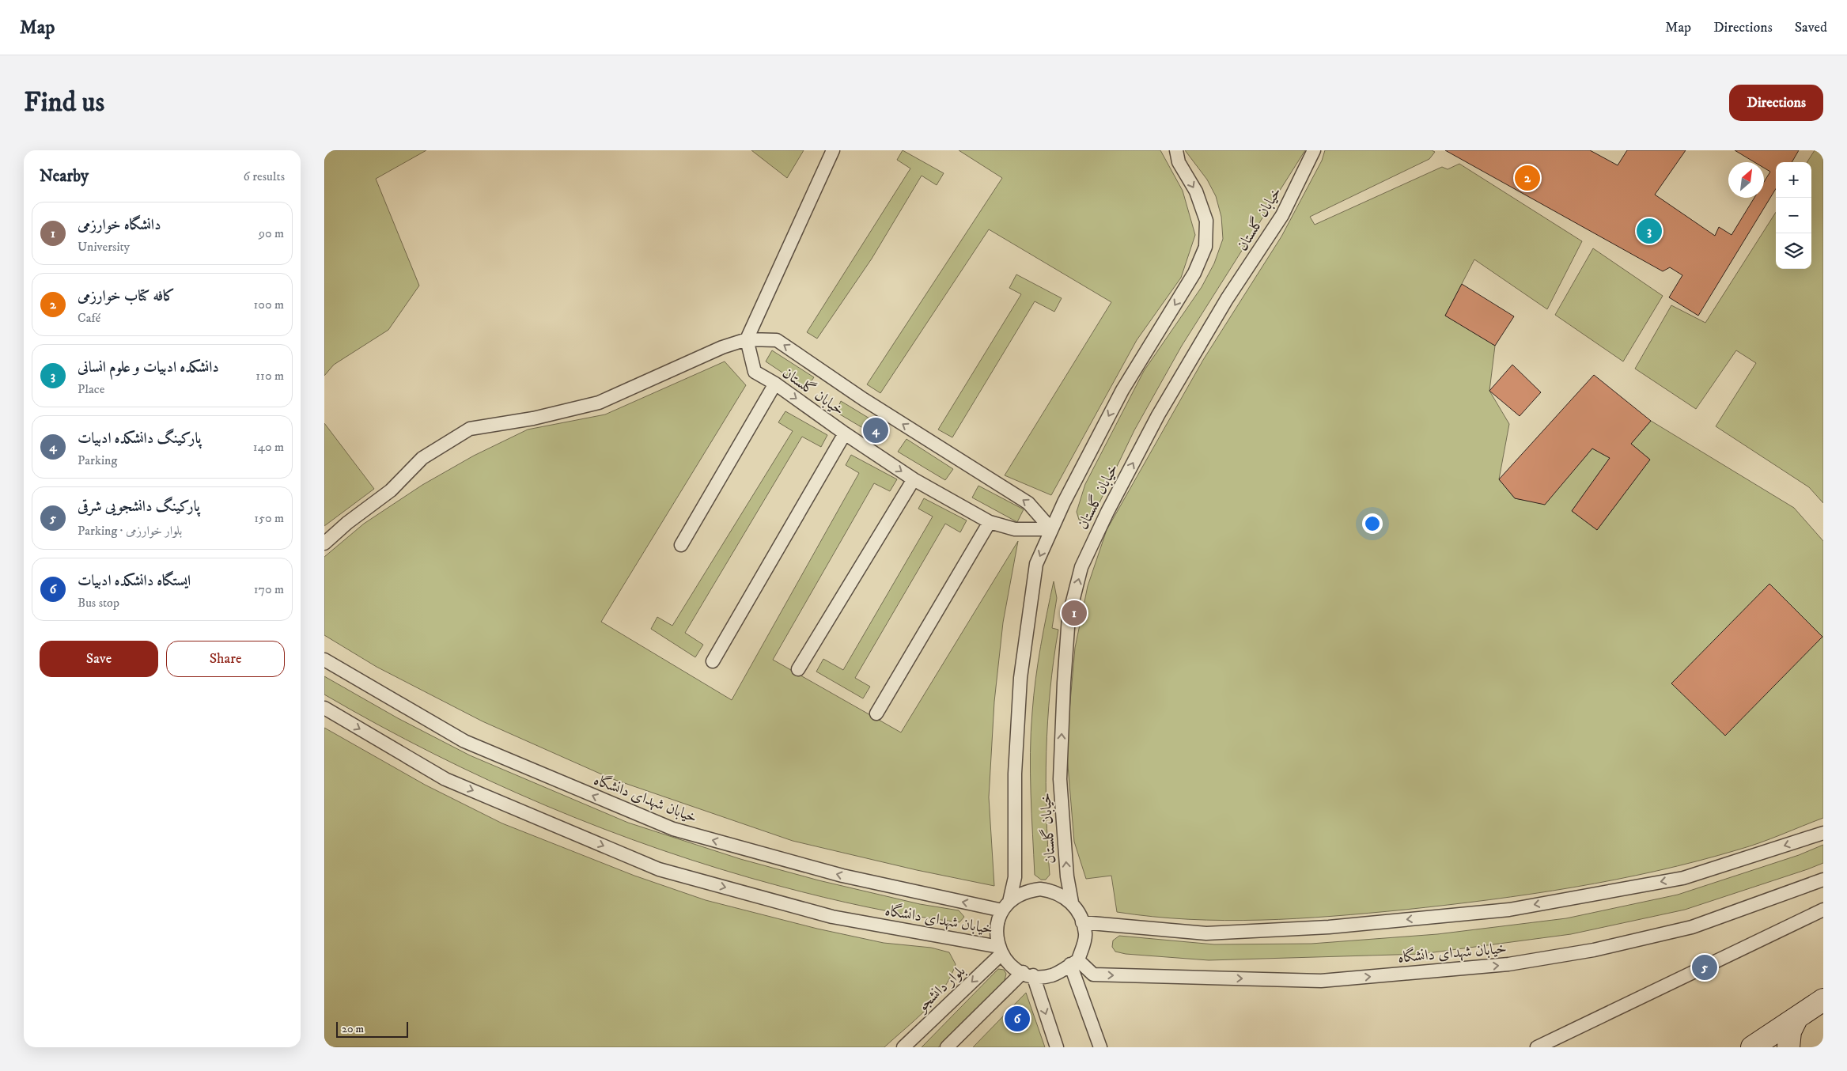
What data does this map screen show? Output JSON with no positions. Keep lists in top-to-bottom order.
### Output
{
  "streets": {
    "lane": ["خیابان گلستان", "خیابان شهدای دانشگاه", "بلوار دانشجو"]
  },
  "crossings": [
    ["خیابان گلستان", "خیابان شهدای دانشگاه"],
    ["خیابان گلستان", "بلوار دانشجو"],
    ["خیابان شهدای دانشگاه", "بلوار دانشجو"]
  ],
  "scale_bar": "20 m",
  "north": "top right",
  "page": {
    "header": "Map",
    "nav": ["Map", "Directions", "Saved"],
    "buttons": [
      "Directions",
      ["Save", "Share"]
    ],
    "title": "Find us",
    "heading": ["Nearby", "6 results"],
    "map_buttons": ["+", "−"],
    "pins": [
      "2",
      "3",
      "4",
      "1",
      "5",
      "6"
    ],
    "list": [
      {
        "mark": "1",
        "name": "دانشگاه خوارزمی",
        "note": "University",
        "value": "90 m"
      },
      {
        "mark": "2",
        "name": "کافه کتاب خوارزمی",
        "note": "Café",
        "value": "100 m"
      },
      {
        "mark": "3",
        "name": "دانشکده ادبیات و علوم انسانی",
        "note": "Place",
        "value": "110 m"
      },
      {
        "mark": "4",
        "name": "پارکینگ دانشکده ادبیات",
        "note": "Parking",
        "value": "140 m"
      },
      {
        "mark": "5",
        "name": "پارکینگ دانشجویی شرقی",
        "note": "Parking · بلوار خوارزمی",
        "value": "150 m"
      },
      {
        "mark": "6",
        "name": "ایستگاه دانشکده ادبیات",
        "note": "Bus stop",
        "value": "170 m"
      }
    ],
    "scale": "20 m"
  }
}
